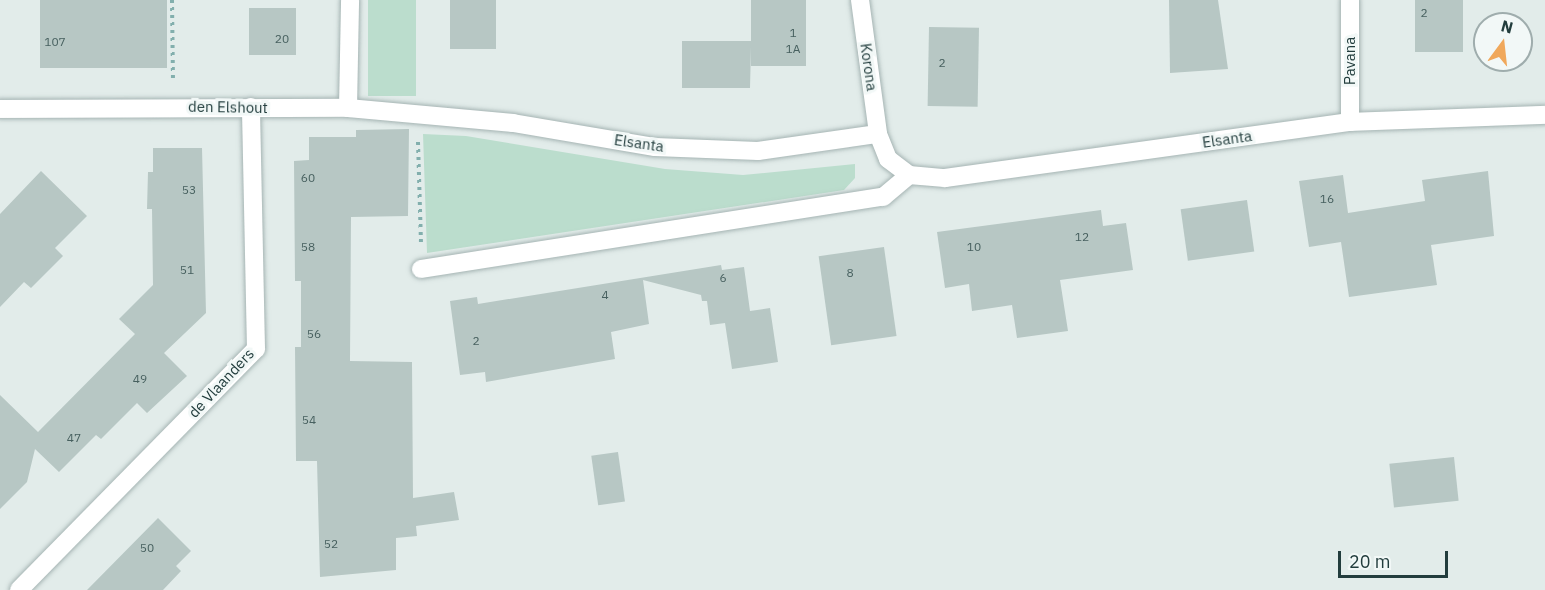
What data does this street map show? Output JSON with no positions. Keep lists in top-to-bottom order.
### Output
{
  "streets": {
    "street": [
      "Pavana",
      "Korona",
      "den Elshout",
      "Elsanta",
      "de Vlaanders"
    ]
  },
  "crossings": [
    ["Pavana", "Elsanta"],
    ["Korona", "Elsanta"],
    ["den Elshout", "Elsanta"],
    ["den Elshout", "de Vlaanders"]
  ],
  "house_numbers": [
    "2",
    "1",
    "20",
    "107",
    "1A",
    "2",
    "60",
    "53",
    "16",
    "12",
    "58",
    "10",
    "51",
    "8",
    "6",
    "4",
    "56",
    "2",
    "49",
    "54",
    "47",
    "52",
    "50"
  ],
  "scale_bar": "20 m",
  "north": "top"
}
